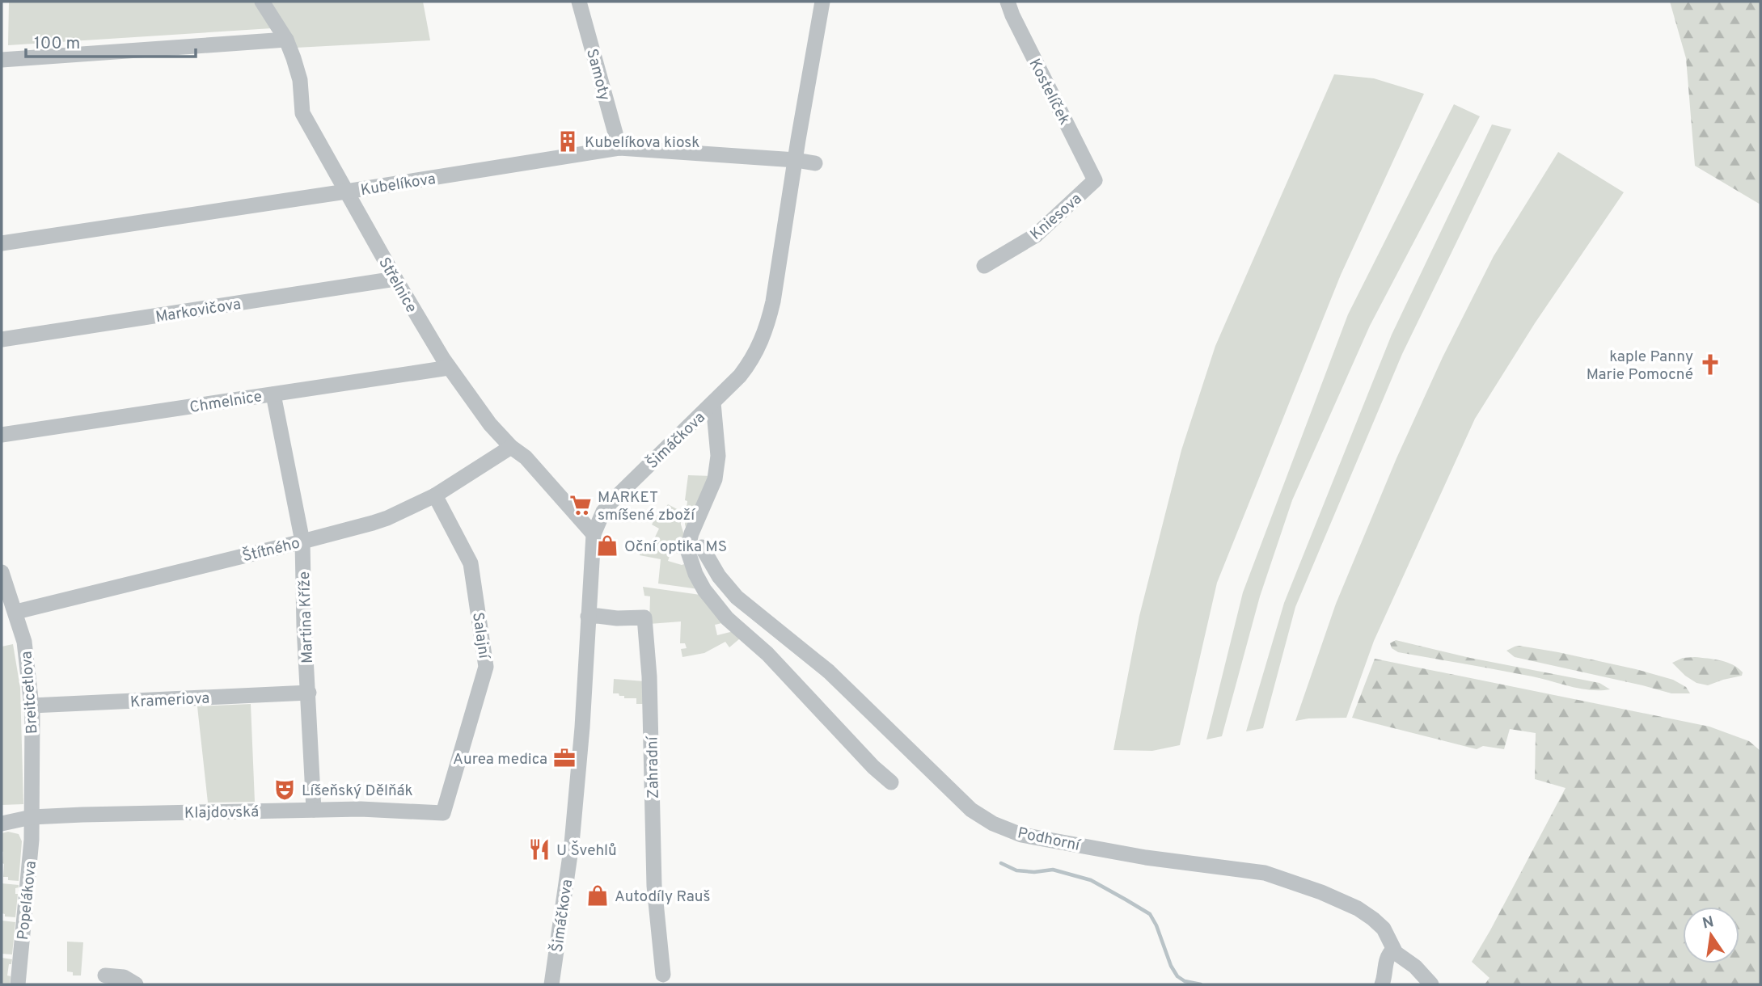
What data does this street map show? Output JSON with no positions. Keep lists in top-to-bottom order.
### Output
{
  "streets": {
    "street": [
      "Samoty",
      "Kostelíček",
      "Kubelíkova",
      "Kniesova",
      "Střelnice",
      "Markovičova",
      "Chmelnice",
      "Šimáčkova",
      "Štítného",
      "Martina Kříže",
      "Salajní",
      "Breitcetlova",
      "Krameriova",
      "Zahradní",
      "Klajdovská",
      "Podhorní",
      "Popelákova"
    ]
  },
  "crossings": [
    ["Samoty", "Kubelíkova"],
    ["Kostelíček", "Kniesova"],
    ["Kubelíkova", "Střelnice"],
    ["Kubelíkova", "Šimáčkova"],
    ["Střelnice", "Markovičova"],
    ["Střelnice", "Chmelnice"],
    ["Střelnice", "Šimáčkova"],
    ["Střelnice", "Štítného"],
    ["Chmelnice", "Martina Kříže"],
    ["Šimáčkova", "Zahradní"],
    ["Štítného", "Martina Kříže"],
    ["Štítného", "Salajní"],
    ["Štítného", "Breitcetlova"],
    ["Martina Kříže", "Krameriova"],
    ["Martina Kříže", "Klajdovská"],
    ["Salajní", "Klajdovská"],
    ["Breitcetlova", "Krameriova"],
    ["Breitcetlova", "Klajdovská"],
    ["Breitcetlova", "Popelákova"],
    ["Klajdovská", "Popelákova"]
  ],
  "places": {
    "building": ["Kubelíkova kiosk"],
    "church": ["kaple Panny Marie Pomocné"],
    "supermarket": ["MARKET smíšené zboží"],
    "shop": ["Oční optika MS", "Autodíly Rauš"],
    "office": ["Aurea medica"],
    "theatre": ["Líšeňský Dělňák"],
    "restaurant": ["U Švehlů"]
  },
  "scale_bar": "100 m",
  "north": "top"
}
